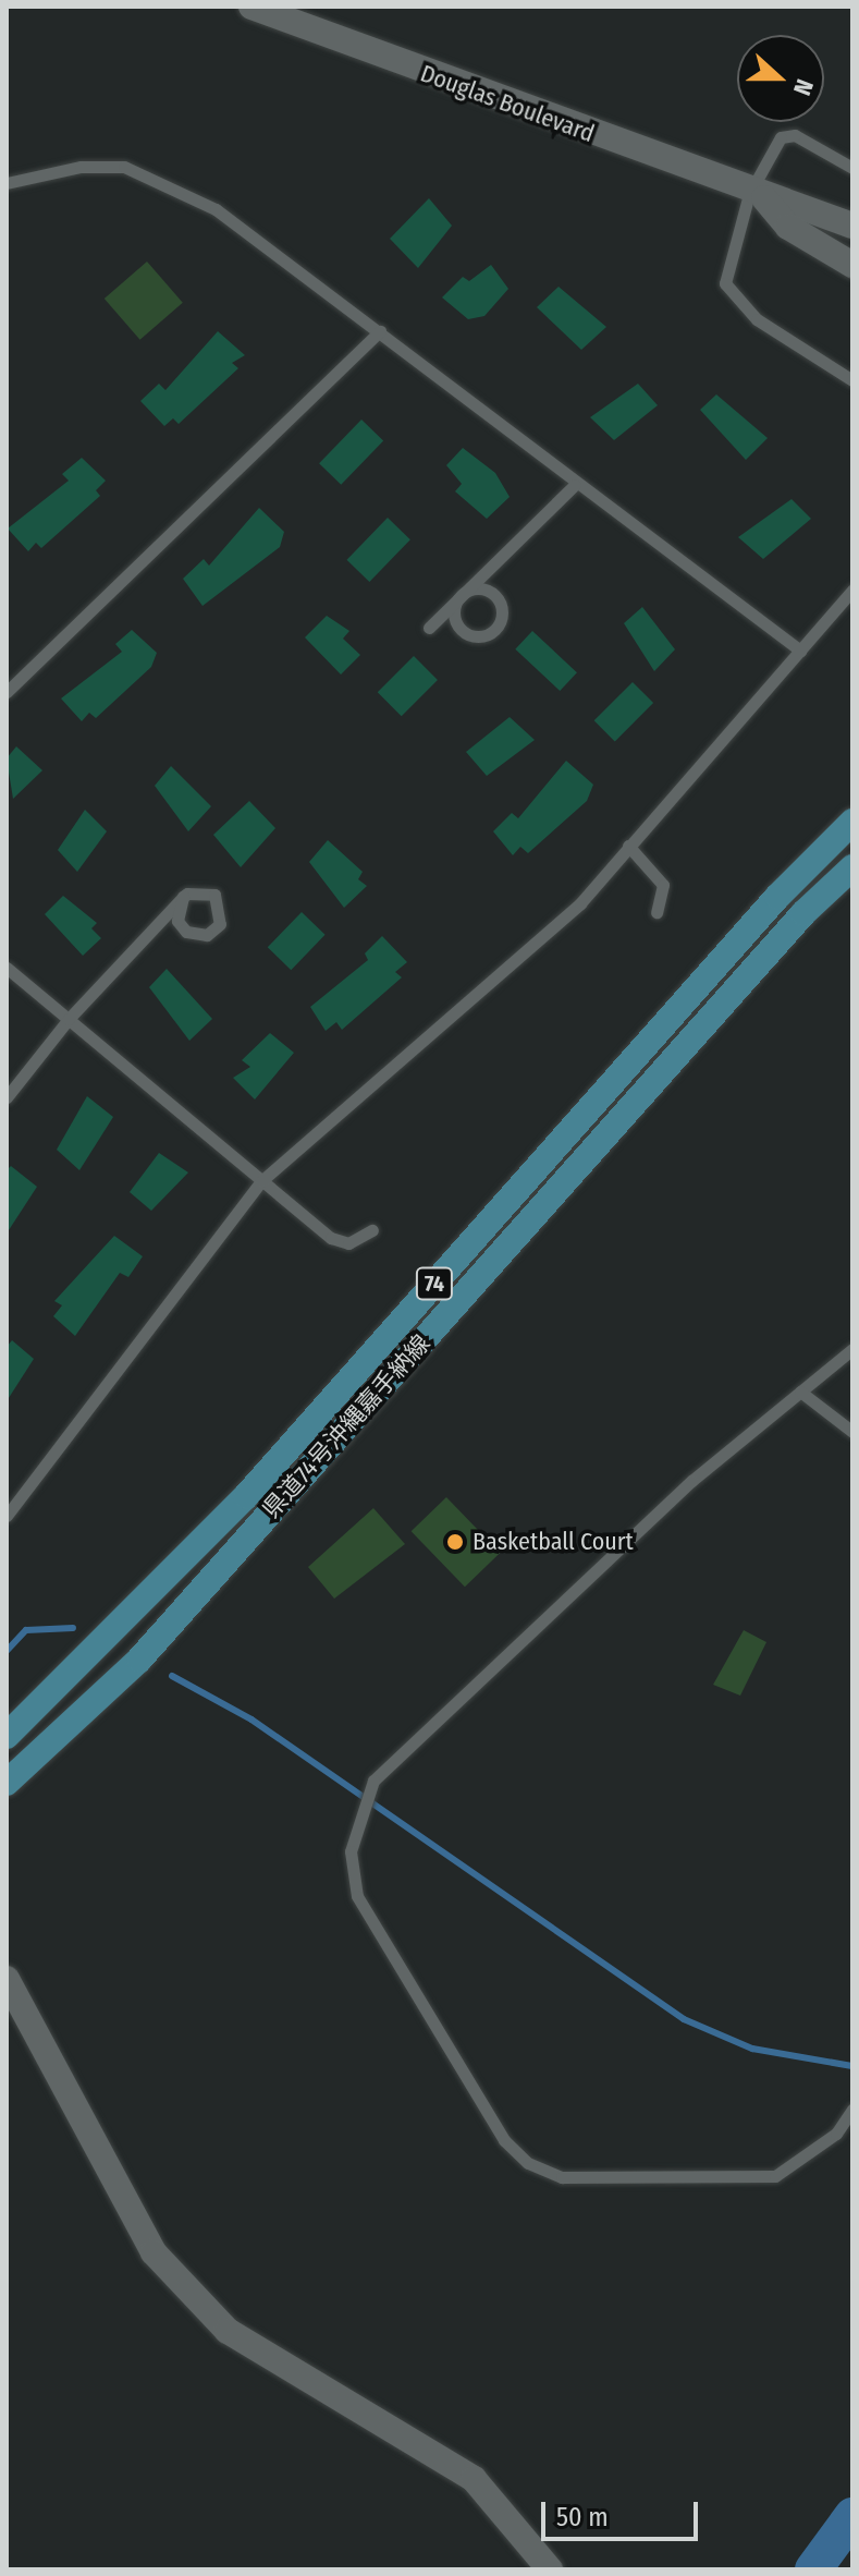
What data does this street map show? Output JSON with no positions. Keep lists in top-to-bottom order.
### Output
{
  "streets": {
    "main road": ["74", "県道74号沖縄嘉手納線"],
    "street": ["Douglas Boulevard"]
  },
  "places": ["Basketball Court"],
  "scale_bar": "50 m",
  "north": "right"
}
